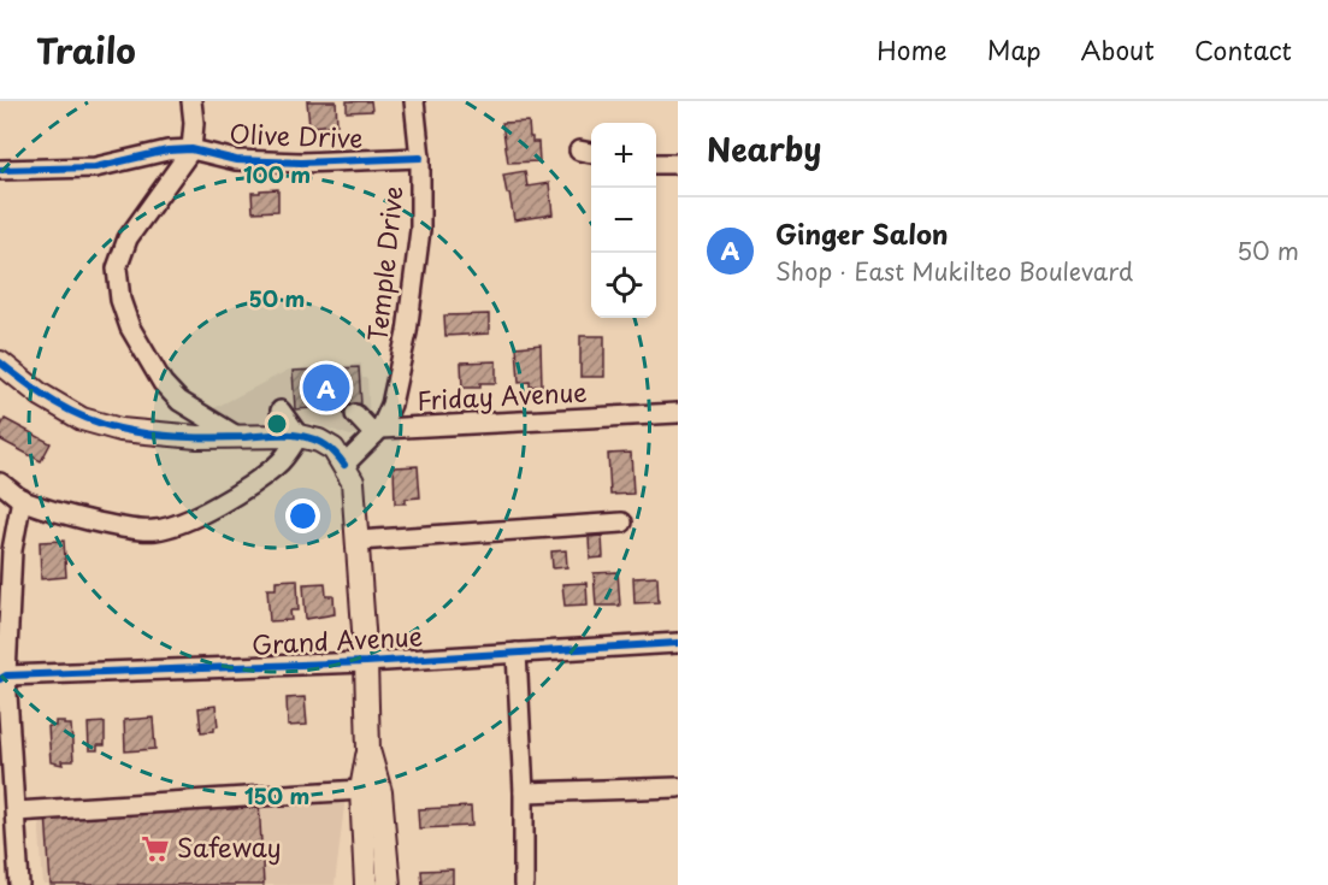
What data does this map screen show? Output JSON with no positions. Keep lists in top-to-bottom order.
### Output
{
  "streets": {
    "street": [
      "Olive Drive",
      "Temple Drive",
      "Friday Avenue",
      "Grand Avenue"
    ]
  },
  "crossings": [
    ["Olive Drive", "Temple Drive"],
    ["Temple Drive", "Friday Avenue"]
  ],
  "places": {
    "supermarket": ["Safeway"]
  },
  "page": {
    "header": "Trailo",
    "nav": [
      "Home",
      "Map",
      "About",
      "Contact"
    ],
    "heading": "Nearby",
    "map_buttons": ["+", "−"],
    "list": [
      {
        "mark": "A",
        "name": "Ginger Salon",
        "note": "Shop · East Mukilteo Boulevard",
        "value": "50 m"
      }
    ],
    "pins": "A"
  },
  "rings": ["100 m", "50 m", "150 m"]
}
